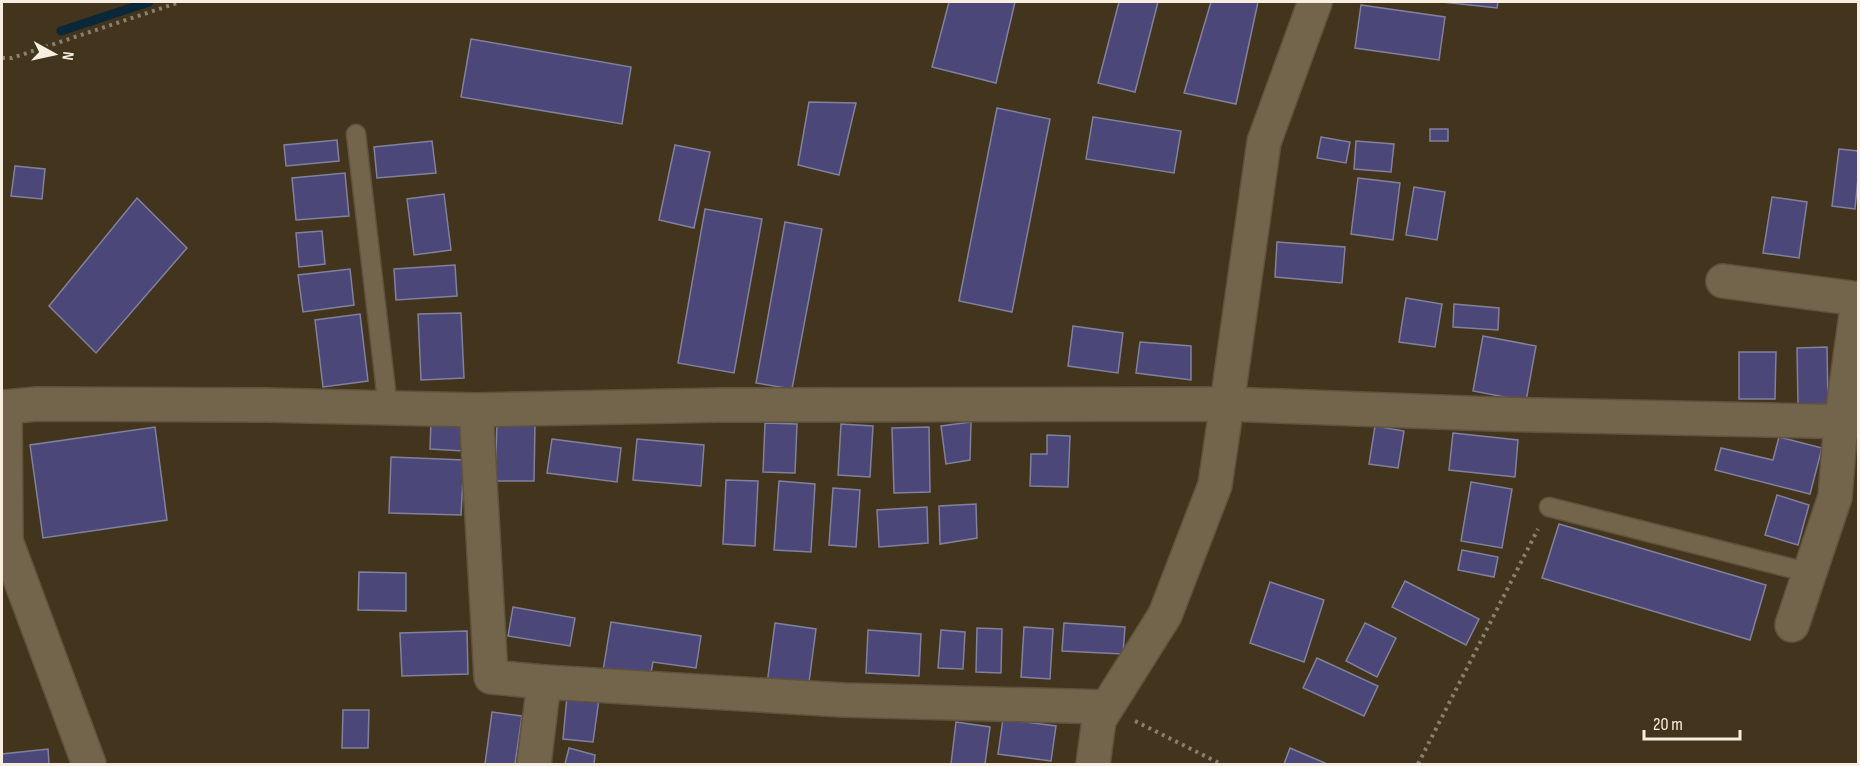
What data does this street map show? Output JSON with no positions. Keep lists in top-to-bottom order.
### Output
{
  "scale_bar": "20 m",
  "north": "right"
}
